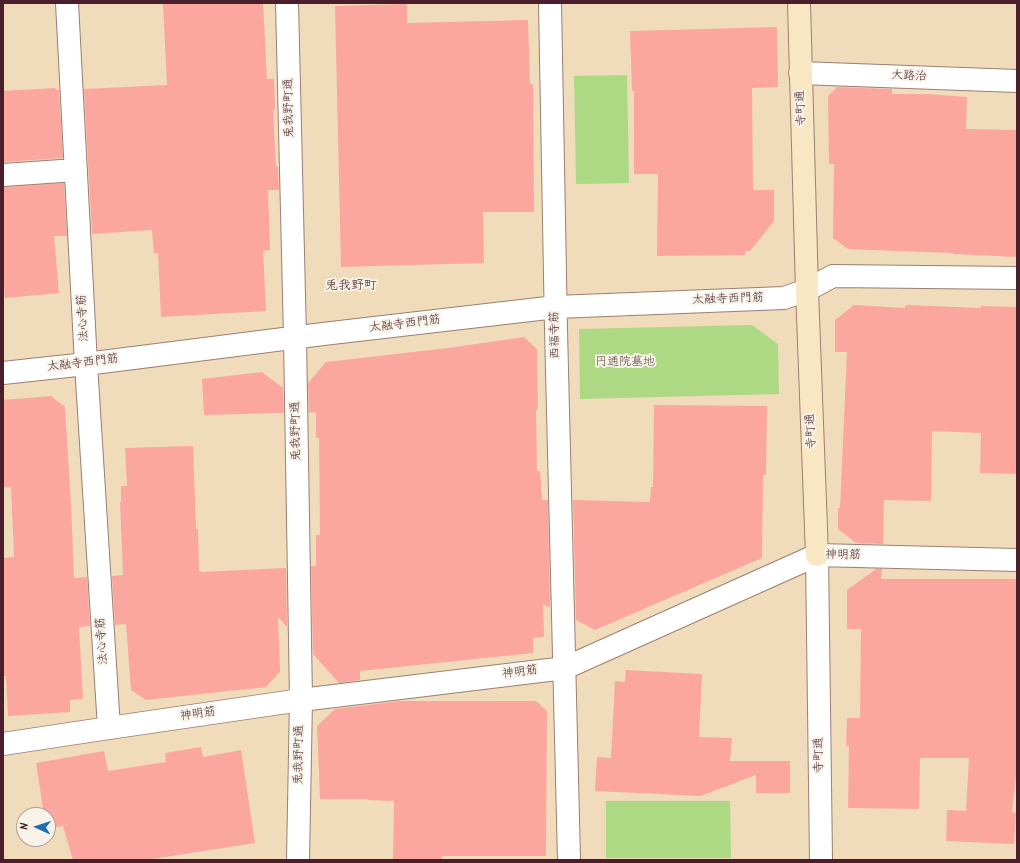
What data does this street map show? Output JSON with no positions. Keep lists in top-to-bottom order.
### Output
{
  "streets": {
    "street": [
      "大路治",
      "兎我野町通",
      "寺町通",
      "太融寺西門筋",
      "法心寺筋",
      "西福寺筋",
      "神明筋"
    ]
  },
  "crossings": [
    ["大路治", "寺町通"],
    ["兎我野町通", "太融寺西門筋"],
    ["兎我野町通", "神明筋"],
    ["寺町通", "太融寺西門筋"],
    ["寺町通", "神明筋"],
    ["太融寺西門筋", "法心寺筋"],
    ["太融寺西門筋", "西福寺筋"],
    ["法心寺筋", "神明筋"],
    ["西福寺筋", "神明筋"]
  ],
  "districts": ["兎我野町"],
  "parks": ["円通院墓地"],
  "north": "left"
}
